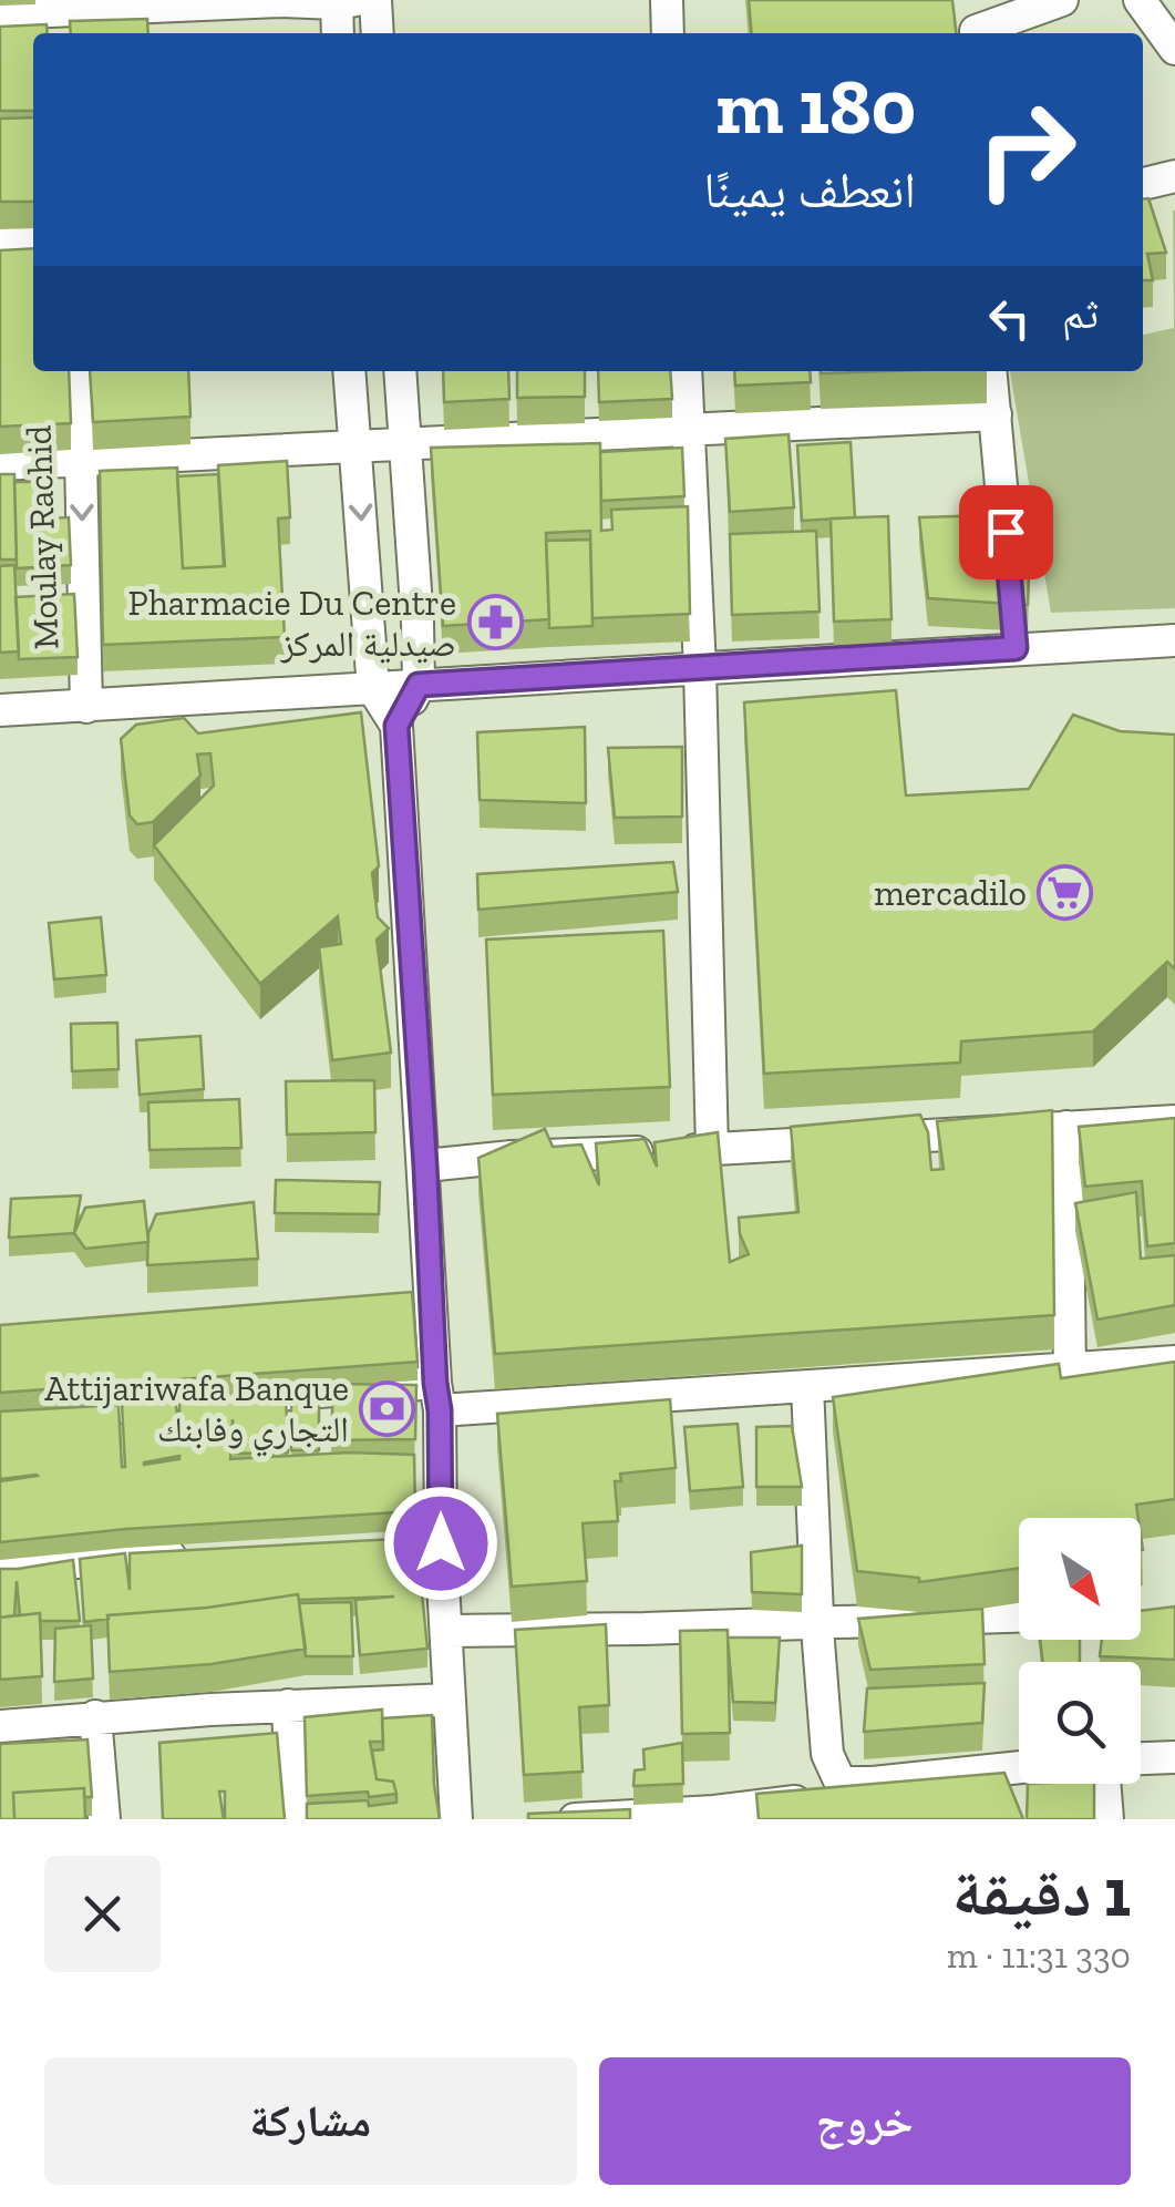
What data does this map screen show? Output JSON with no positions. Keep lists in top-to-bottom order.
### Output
{
  "streets": {
    "street": ["Moulay Rachid"]
  },
  "one_way": ["Moulay Rachid"],
  "places": {
    "pharmacy": ["Pharmacie Du Centre صيدلية المركز"],
    "supermarket": ["mercadilo"],
    "bank": ["Attijariwafa Banque التجاري وفابنك"]
  },
  "north": "bottom right",
  "page": {
    "turn": ["180 m", "انعطف يمينًا"],
    "then": "ثم",
    "heading": ["1 دقيقة", "330 m · 11:31"],
    "buttons": ["خروج", "مشاركة"]
  }
}
